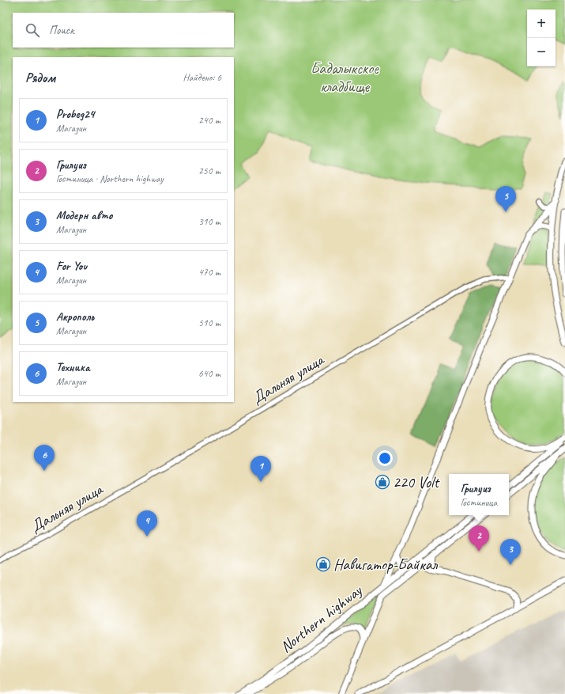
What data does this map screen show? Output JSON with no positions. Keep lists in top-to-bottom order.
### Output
{
  "streets": {
    "main road": ["Northern highway"],
    "street": ["Дальняя улица"]
  },
  "parks": ["Бадалыкское кладбище"],
  "places": {
    "shop": ["220 Volt", "Навигатор-Байкал"]
  },
  "page": {
    "map_buttons": ["+", "−"],
    "search": "Поиск",
    "heading": ["Рядом", "Найдено: 6"],
    "list": [
      {
        "mark": "1",
        "name": "Probeg24",
        "note": "Магазин",
        "value": "240 m"
      },
      {
        "mark": "2",
        "name": "Грилуиз",
        "note": "Гостиница · Northern highway",
        "value": "250 m"
      },
      {
        "mark": "3",
        "name": "Модерн авто",
        "note": "Магазин",
        "value": "310 m"
      },
      {
        "mark": "4",
        "name": "For You",
        "note": "Магазин",
        "value": "470 m"
      },
      {
        "mark": "5",
        "name": "Акрополь",
        "note": "Магазин",
        "value": "510 m"
      },
      {
        "mark": "6",
        "name": "Техника",
        "note": "Магазин",
        "value": "640 m"
      }
    ],
    "pins": [
      "5",
      "6",
      "1",
      "4",
      "2",
      "3"
    ],
    "popup": ["Грилуиз", "Гостиница"]
  }
}
